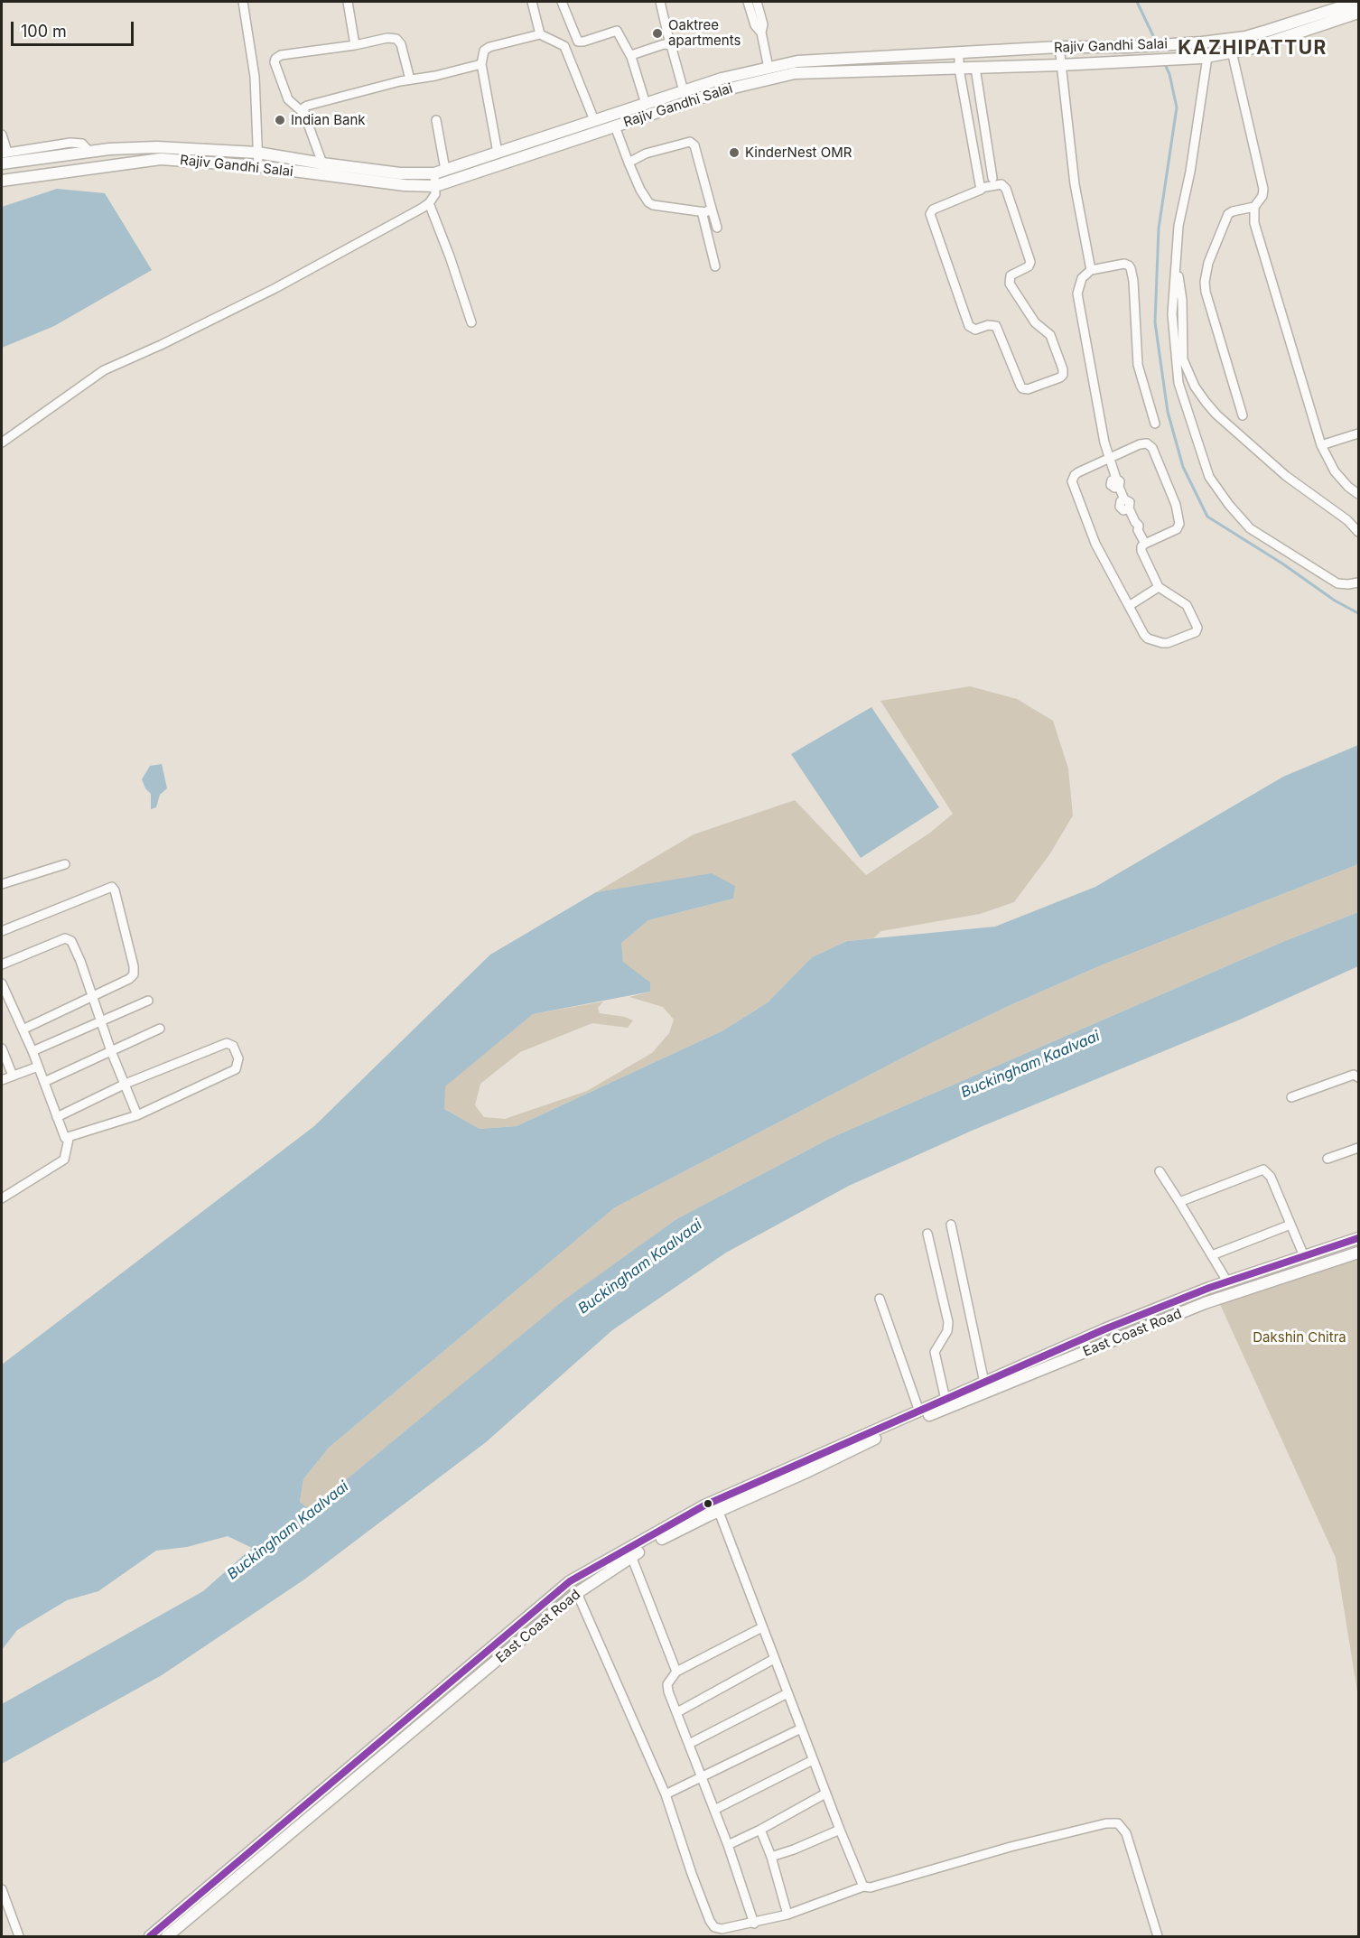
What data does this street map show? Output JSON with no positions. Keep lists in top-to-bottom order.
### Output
{
  "streets": {
    "main road": ["Rajiv Gandhi Salai", "East Coast Road"]
  },
  "districts": ["KAZHIPATTUR"],
  "water": ["Buckingham Kaalvaai"],
  "parks": ["Dakshin Chitra"],
  "places": ["Oaktree apartments", "Indian Bank", "KinderNest OMR"],
  "scale_bar": "100 m"
}
